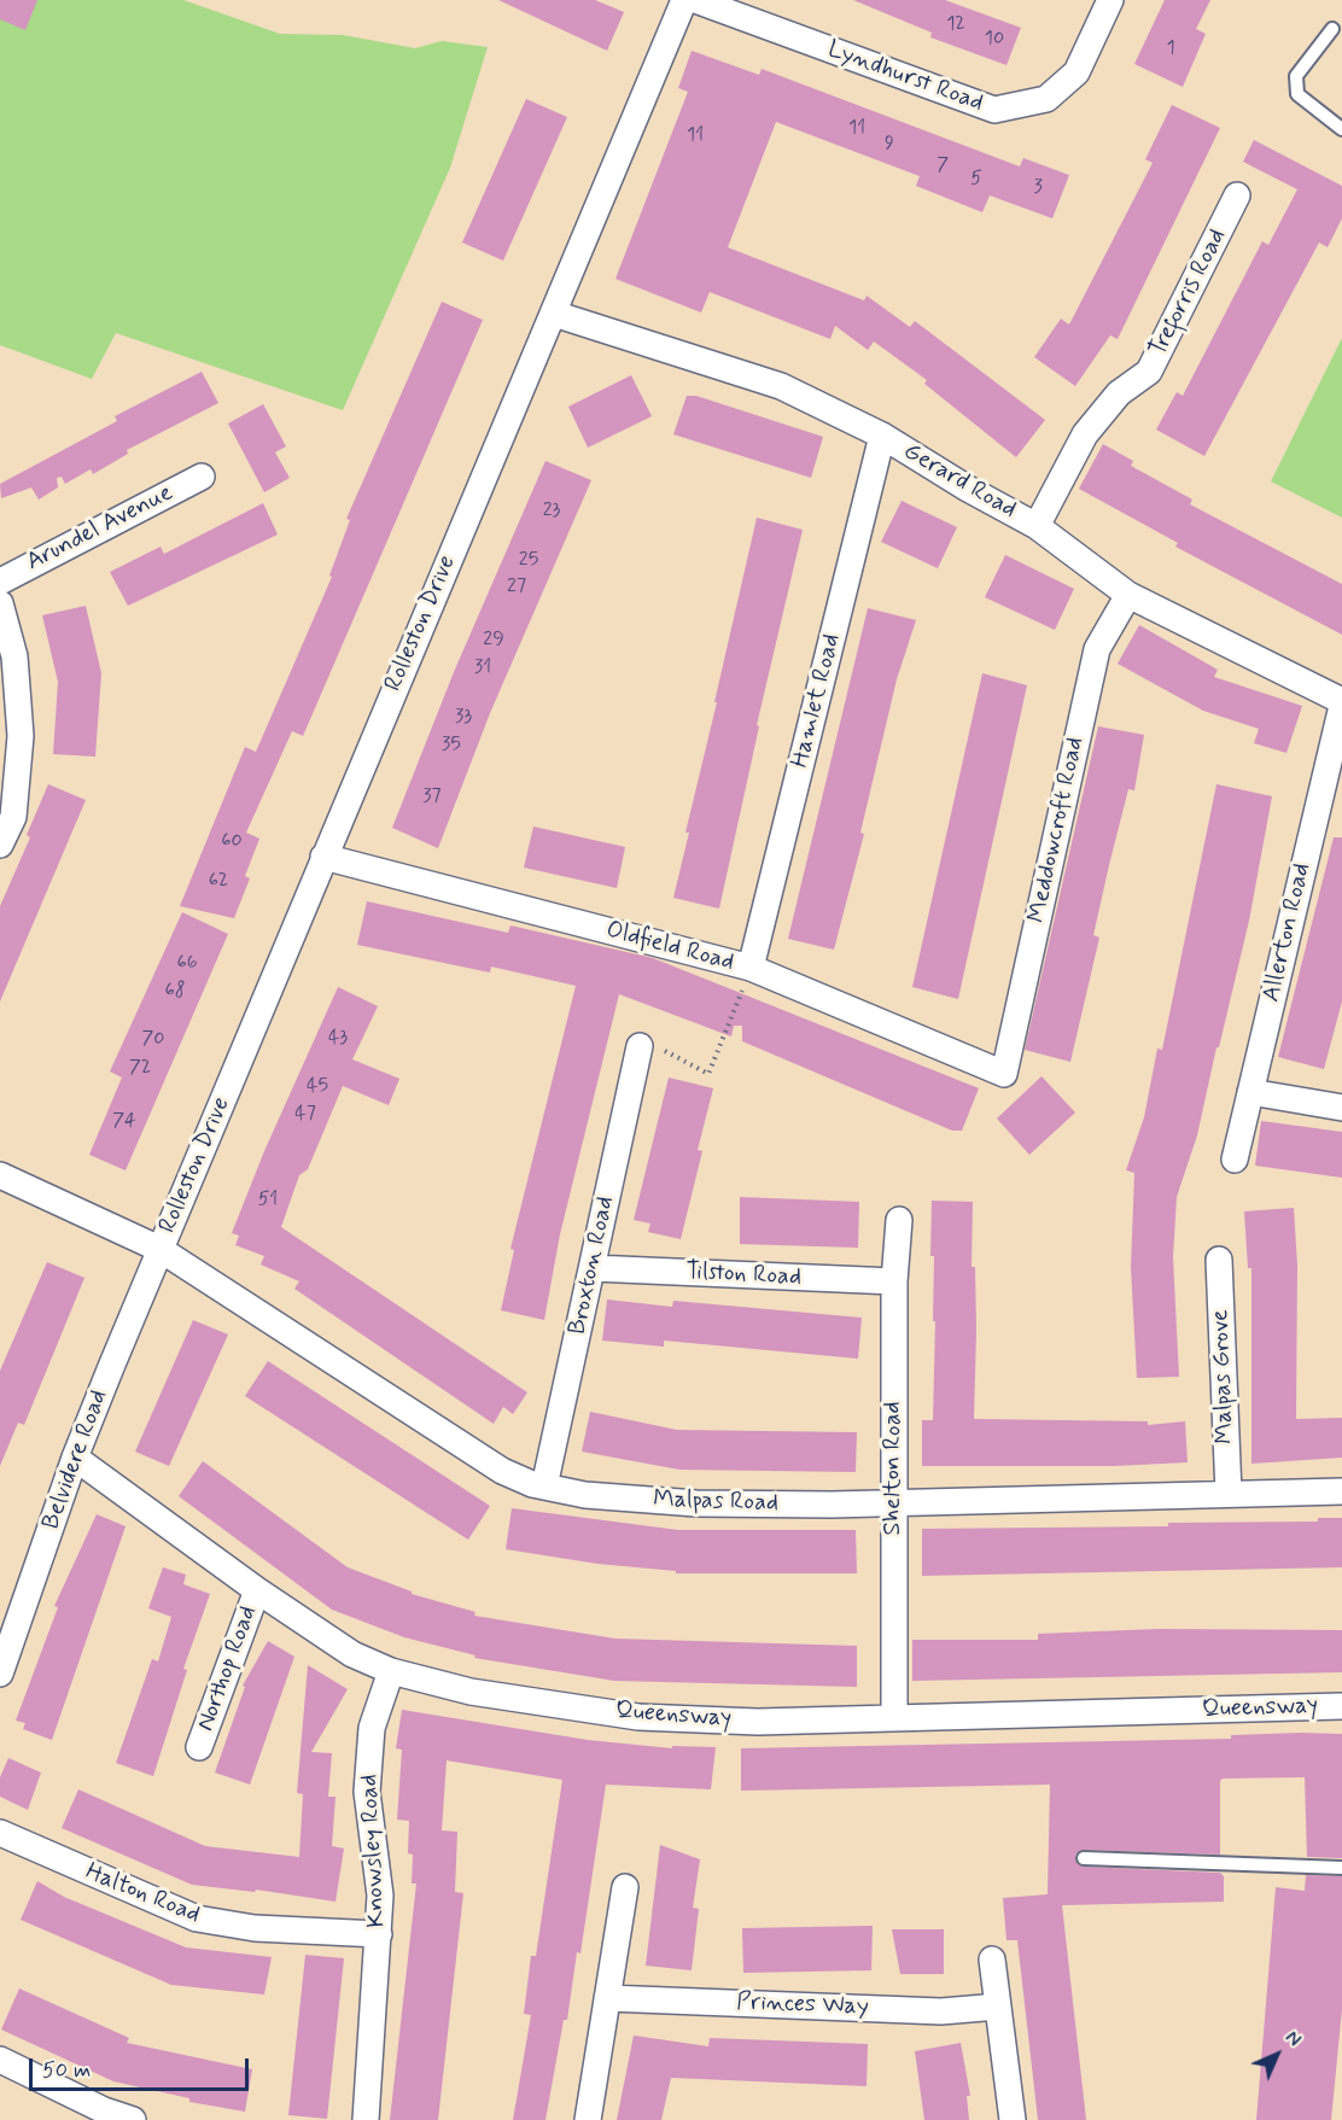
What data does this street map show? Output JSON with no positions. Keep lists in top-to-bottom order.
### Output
{
  "streets": {
    "street": [
      "Lyndhurst Road",
      "Treforris Road",
      "Gerard Road",
      "Arundel Avenue",
      "Rolleston Drive",
      "Hamlet Road",
      "Meddowcroft Road",
      "Allerton Road",
      "Oldfield Road",
      "Broxton Road",
      "Tilston Road",
      "Malpas Grove",
      "Belvidere Road",
      "Shelton Road",
      "Malpas Road",
      "Northop Road",
      "Queensway",
      "Knowsley Road",
      "Halton Road",
      "Princes Way"
    ]
  },
  "crossings": [
    ["Treforris Road", "Gerard Road"],
    ["Gerard Road", "Rolleston Drive"],
    ["Gerard Road", "Hamlet Road"],
    ["Gerard Road", "Meddowcroft Road"],
    ["Gerard Road", "Allerton Road"],
    ["Rolleston Drive", "Oldfield Road"],
    ["Rolleston Drive", "Belvidere Road"],
    ["Rolleston Drive", "Malpas Road"],
    ["Hamlet Road", "Oldfield Road"],
    ["Meddowcroft Road", "Oldfield Road"],
    ["Broxton Road", "Tilston Road"],
    ["Broxton Road", "Malpas Road"],
    ["Tilston Road", "Shelton Road"],
    ["Malpas Grove", "Malpas Road"],
    ["Belvidere Road", "Malpas Road"],
    ["Belvidere Road", "Queensway"],
    ["Shelton Road", "Malpas Road"],
    ["Shelton Road", "Queensway"],
    ["Northop Road", "Queensway"],
    ["Queensway", "Knowsley Road"],
    ["Knowsley Road", "Halton Road"]
  ],
  "house_numbers": [
    "12",
    "10",
    "1",
    "11",
    "11",
    "9",
    "7",
    "5",
    "3",
    "23",
    "25",
    "27",
    "29",
    "31",
    "33",
    "35",
    "37",
    "60",
    "62",
    "66",
    "68",
    "43",
    "70",
    "72",
    "45",
    "47",
    "74",
    "51"
  ],
  "scale_bar": "50 m",
  "north": "top right"
}
